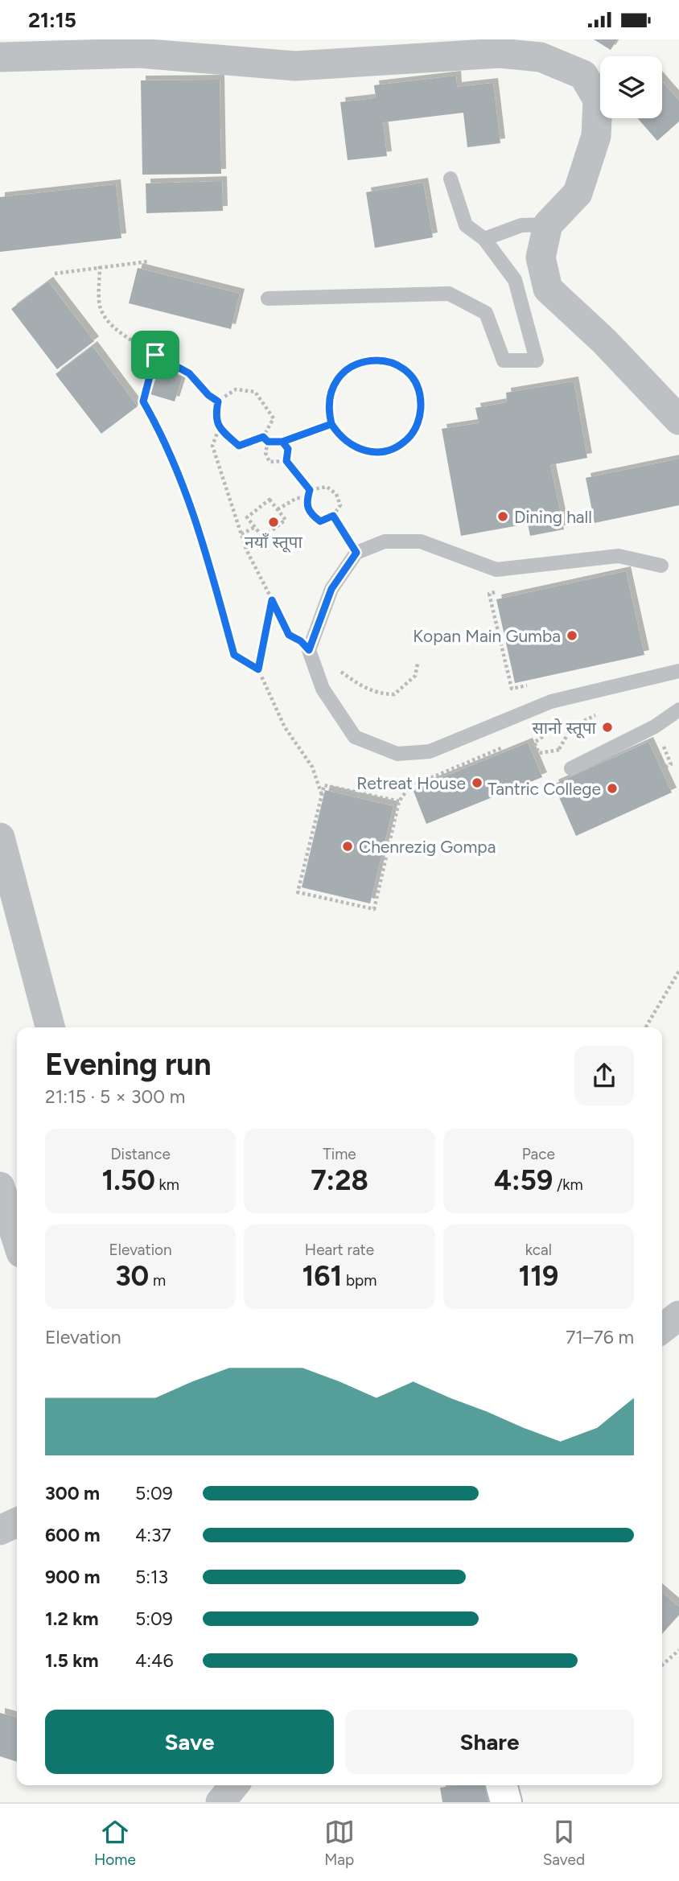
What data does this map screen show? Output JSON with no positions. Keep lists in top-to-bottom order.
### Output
{
  "places": [
    "Dining hall",
    "नयाँ स्तूपा",
    "Kopan Main Gumba",
    "सानो स्तूपा",
    "Retreat House",
    "Tantric College",
    "Chenrezig Gompa"
  ],
  "page": {
    "status": "21:15",
    "heading": ["Evening run", "21:15 · 5 × 300 m"],
    "stats": [
      ["Distance", "1.50 km"],
      ["Time", "7:28"],
      ["Pace", "4:59 /km"],
      ["Elevation", "30 m"],
      ["Heart rate", "161 bpm"],
      ["kcal", "119"]
    ],
    "chart": ["Elevation", "71–76 m"],
    "list": [
      {
        "name": "300 m",
        "note": "5:09"
      },
      {
        "name": "600 m",
        "note": "4:37"
      },
      {
        "name": "900 m",
        "note": "5:13"
      },
      {
        "name": "1.2 km",
        "note": "5:09"
      },
      {
        "name": "1.5 km",
        "note": "4:46"
      }
    ],
    "buttons": ["Save", "Share"],
    "tabs": ["Home", "Map", "Saved"]
  }
}
